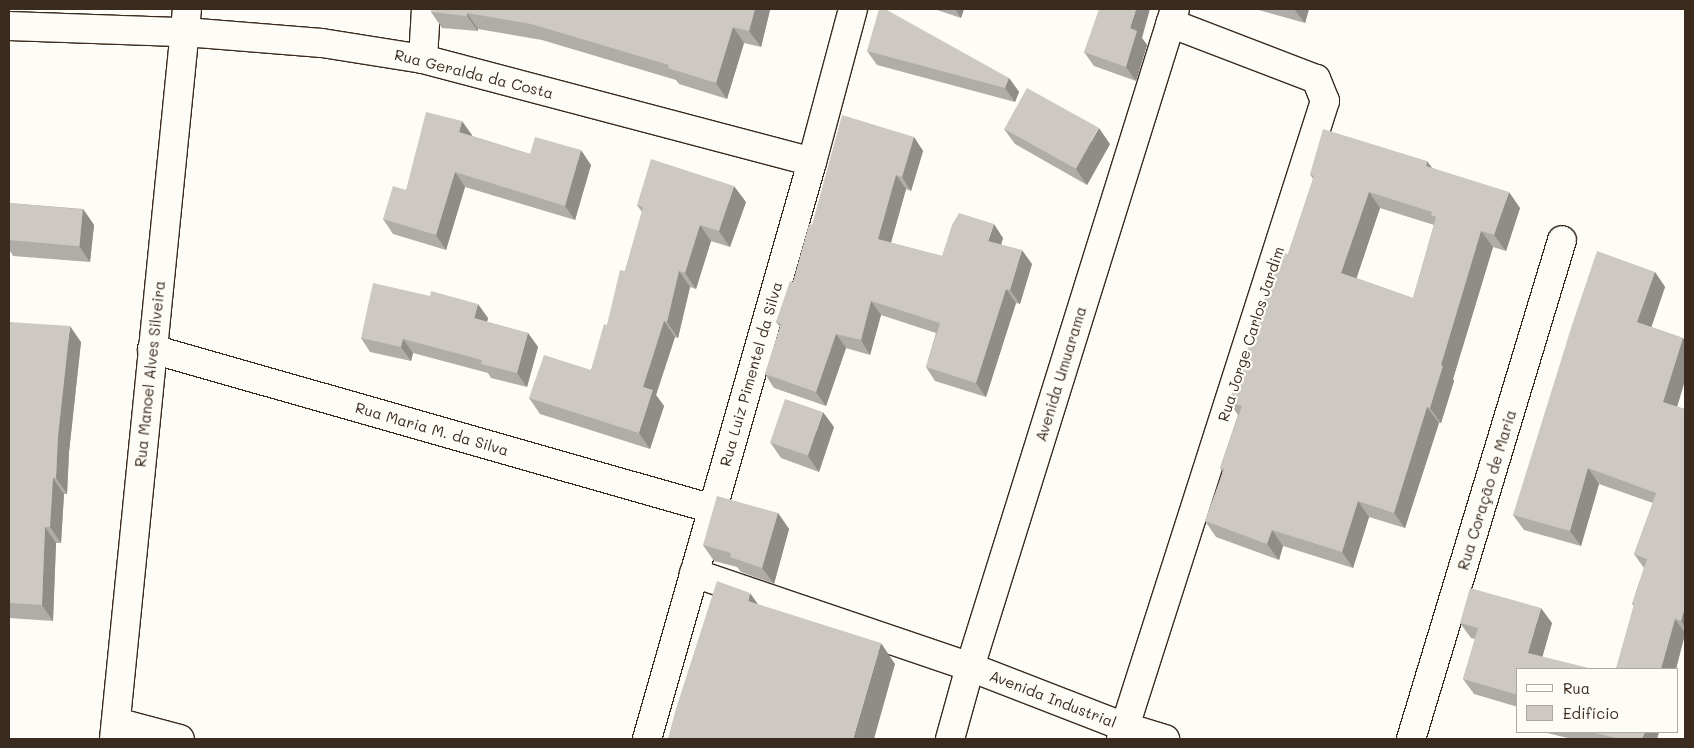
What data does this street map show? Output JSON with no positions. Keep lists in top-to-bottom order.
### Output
{
  "streets": {
    "street": [
      "Rua Geralda da Costa",
      "Rua Jorge Carlos Jardim",
      "Rua Manoel Alves Silveira",
      "Rua Luiz Pimentel da Silva",
      "Avenida Umuarama",
      "Rua Maria M. da Silva",
      "Rua Coração de Maria",
      "Avenida Industrial"
    ]
  },
  "crossings": [
    ["Rua Geralda da Costa", "Rua Manoel Alves Silveira"],
    ["Rua Geralda da Costa", "Rua Luiz Pimentel da Silva"],
    ["Rua Jorge Carlos Jardim", "Avenida Umuarama"],
    ["Rua Jorge Carlos Jardim", "Avenida Industrial"],
    ["Rua Manoel Alves Silveira", "Rua Maria M. da Silva"],
    ["Rua Luiz Pimentel da Silva", "Rua Maria M. da Silva"],
    ["Rua Luiz Pimentel da Silva", "Avenida Industrial"],
    ["Avenida Umuarama", "Avenida Industrial"]
  ],
  "legend": ["Rua", "Edifício"]
}
